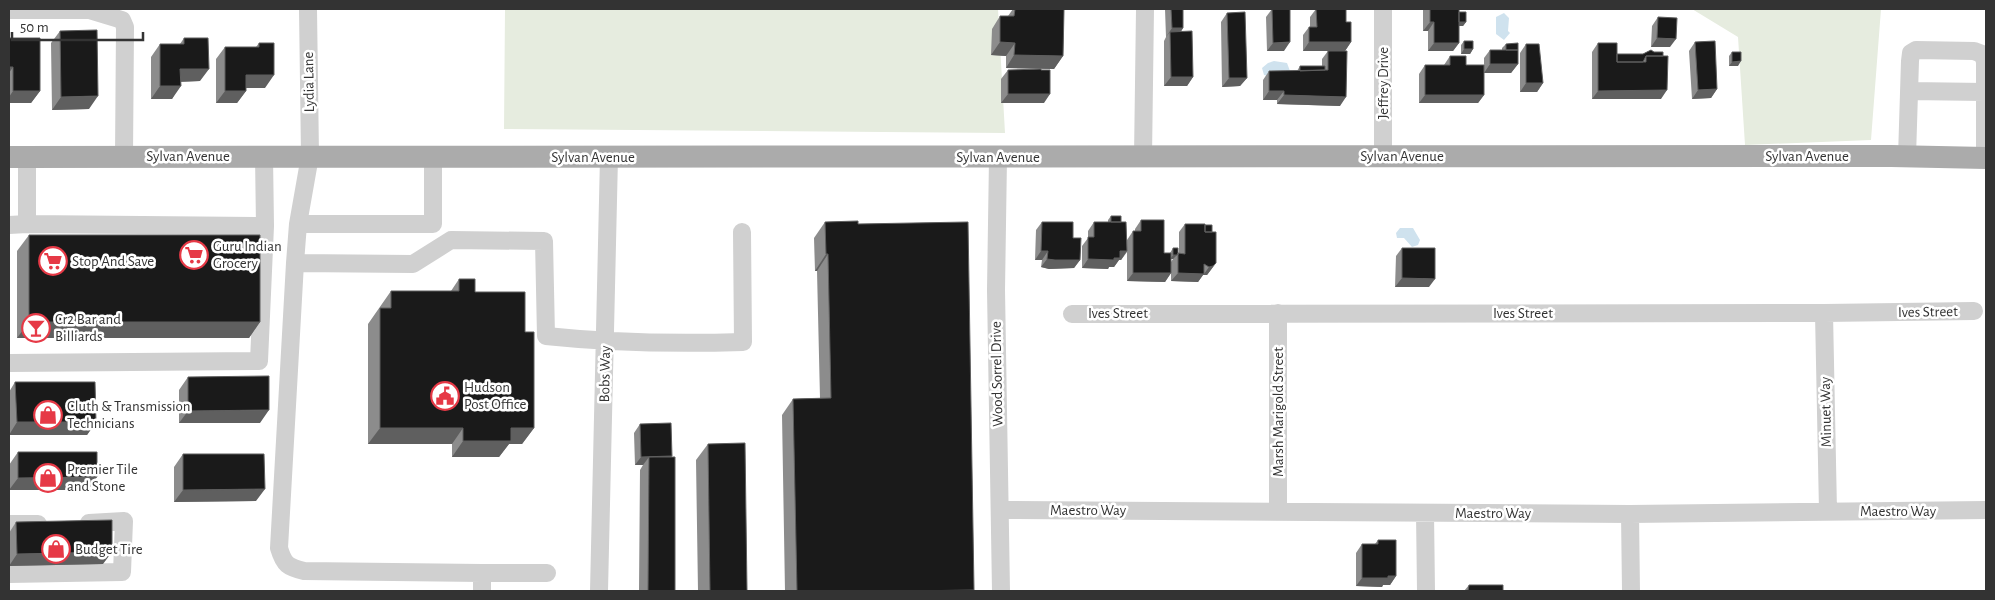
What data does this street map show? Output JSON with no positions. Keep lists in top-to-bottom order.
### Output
{
  "streets": {
    "main road": ["Sylvan Avenue"],
    "street": [
      "Lydia Lane",
      "Jeffrey Drive",
      "Ives Street",
      "Bobs Way",
      "Wood Sorrel Drive",
      "Marsh Marigold Street",
      "Minuet Way",
      "Maestro Way"
    ]
  },
  "crossings": [
    ["Lydia Lane", "Sylvan Avenue"],
    ["Jeffrey Drive", "Sylvan Avenue"],
    ["Sylvan Avenue", "Bobs Way"],
    ["Sylvan Avenue", "Wood Sorrel Drive"],
    ["Ives Street", "Marsh Marigold Street"],
    ["Ives Street", "Minuet Way"],
    ["Wood Sorrel Drive", "Maestro Way"],
    ["Marsh Marigold Street", "Maestro Way"],
    ["Minuet Way", "Maestro Way"]
  ],
  "places": {
    "supermarket": ["Guru Indian Grocery", "Stop And Save"],
    "bar": ["Cr2 Bar and Billiards"],
    "public building": ["Hudson Post Office"],
    "shop": ["Cluth & Transmission Technicians", "Premier Tile and Stone", "Budget Tire"]
  },
  "scale_bar": "50 m"
}
